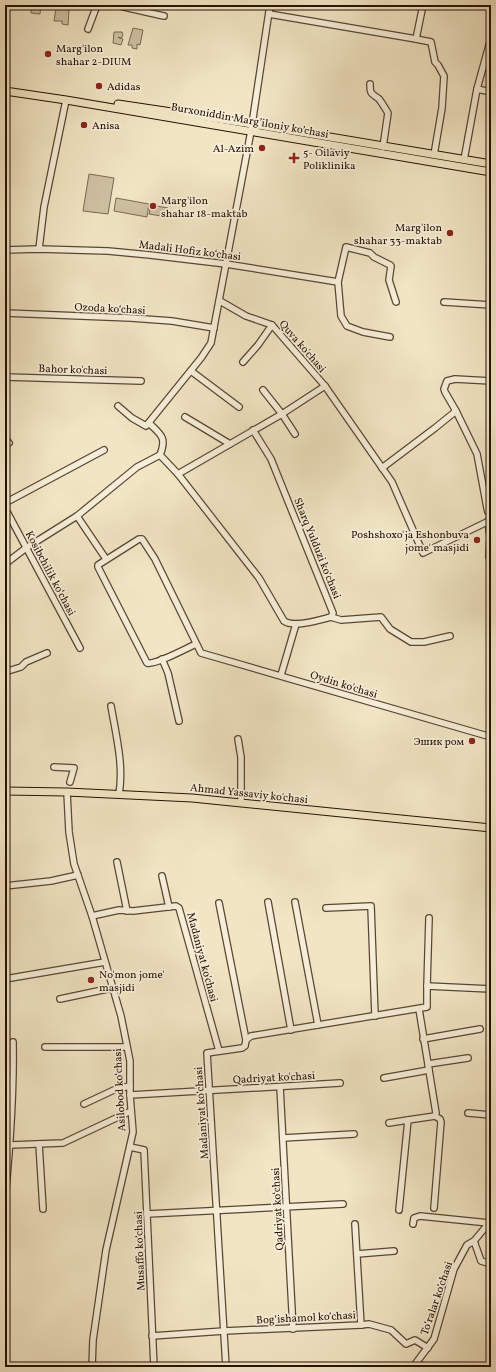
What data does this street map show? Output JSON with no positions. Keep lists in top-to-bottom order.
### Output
{
  "streets": {
    "main road": ["Burxoniddin Marg’iloniy ko’chasi", "Ahmad Yassaviy ko'chasi"],
    "street": [
      "Madali Hofiz koʻchasi",
      "Ozoda koʻchasi",
      "Quva ko'chasi",
      "Bahor ko'chasi",
      "Sharq Yulduzi koʻchasi",
      "Kosibchilik koʻchasi",
      "Oydin ko'chasi",
      "Madaniyat ko'chasi",
      "Qadriyat ko'chasi",
      "Asilobod koʻchasi",
      "Madaniyat koʻchasi",
      "Qadriyat koʻchasi",
      "Musaffo koʻchasi",
      "Toʻralar koʻchasi",
      "Bogʻishamol koʻchasi"
    ]
  },
  "crossings": [
    ["Ahmad Yassaviy ko'chasi", "Asilobod koʻchasi"],
    ["Madaniyat ko'chasi", "Madaniyat koʻchasi"],
    ["Qadriyat ko'chasi", "Asilobod koʻchasi"],
    ["Qadriyat ko'chasi", "Madaniyat koʻchasi"],
    ["Qadriyat ko'chasi", "Qadriyat koʻchasi"],
    ["Asilobod koʻchasi", "Musaffo koʻchasi"],
    ["Madaniyat koʻchasi", "Bogʻishamol koʻchasi"],
    ["Qadriyat koʻchasi", "Bogʻishamol koʻchasi"],
    ["Musaffo koʻchasi", "Bogʻishamol koʻchasi"]
  ],
  "places": {
    "other": [
      "Marg'ilon shahar 2-DIUM",
      "Adidas",
      "Anisa",
      "Al-Azim",
      "Marg'ilon shahar 18-maktab",
      "Marg'ilon shahar 33-maktab",
      "Poshshoxo'ja Eshonbuva jome' masjidi",
      "Эшик ром",
      "No'mon jome' masjidi"
    ],
    "health": ["5- Oilaviy Poliklinika"]
  }
}
